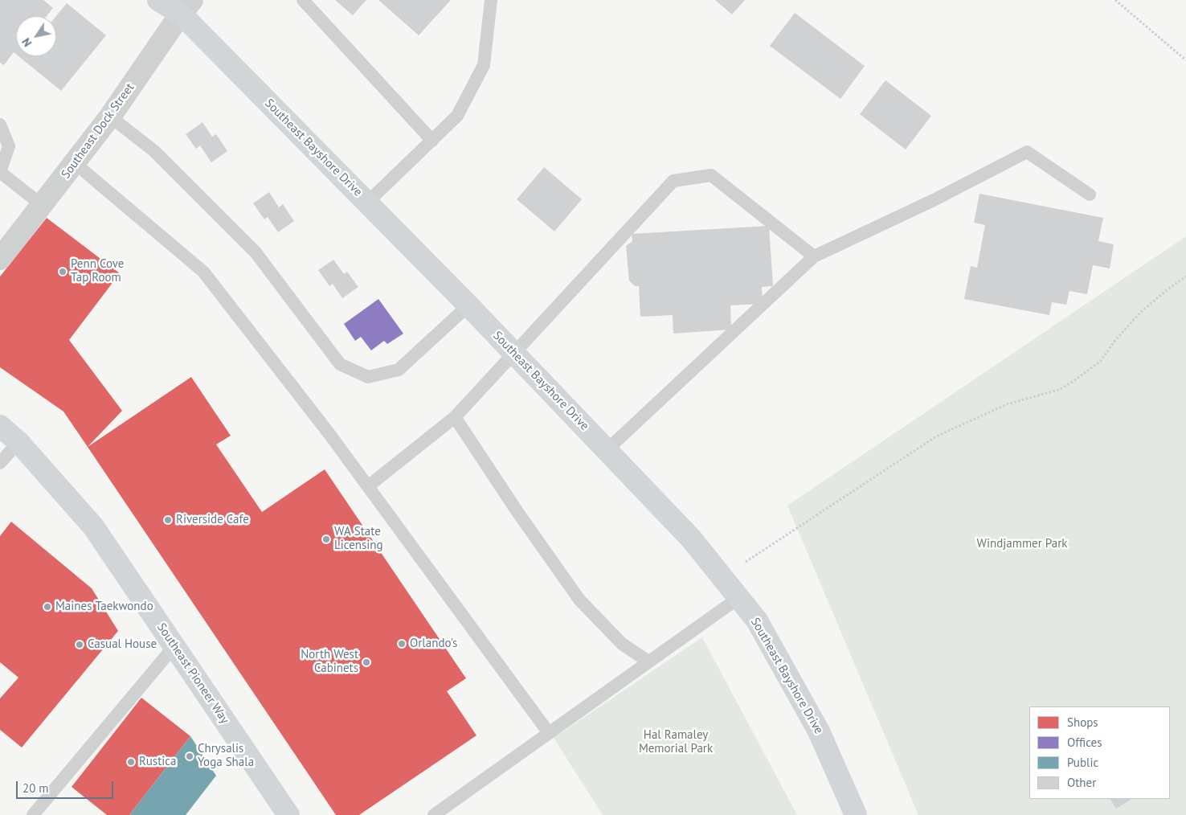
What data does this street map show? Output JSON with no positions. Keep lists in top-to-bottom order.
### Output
{
  "streets": {
    "street": ["Southeast Dock Street", "Southeast Bayshore Drive", "Southeast Pioneer Way"]
  },
  "crossings": [
    ["Southeast Dock Street", "Southeast Bayshore Drive"]
  ],
  "parks": ["Windjammer Park", "Hal Ramaley Memorial Park"],
  "places": [
    "Penn Cove Tap Room",
    "Riverside Cafe",
    "WA State Licensing",
    "Maines Taekwondo",
    "Orlando's",
    "Casual House",
    "North West Cabinets",
    "Chrysalis Yoga Shala",
    "Rustica"
  ],
  "legend": [
    "Shops",
    "Offices",
    "Public",
    "Other"
  ],
  "scale_bar": "20 m",
  "north": "bottom left"
}
